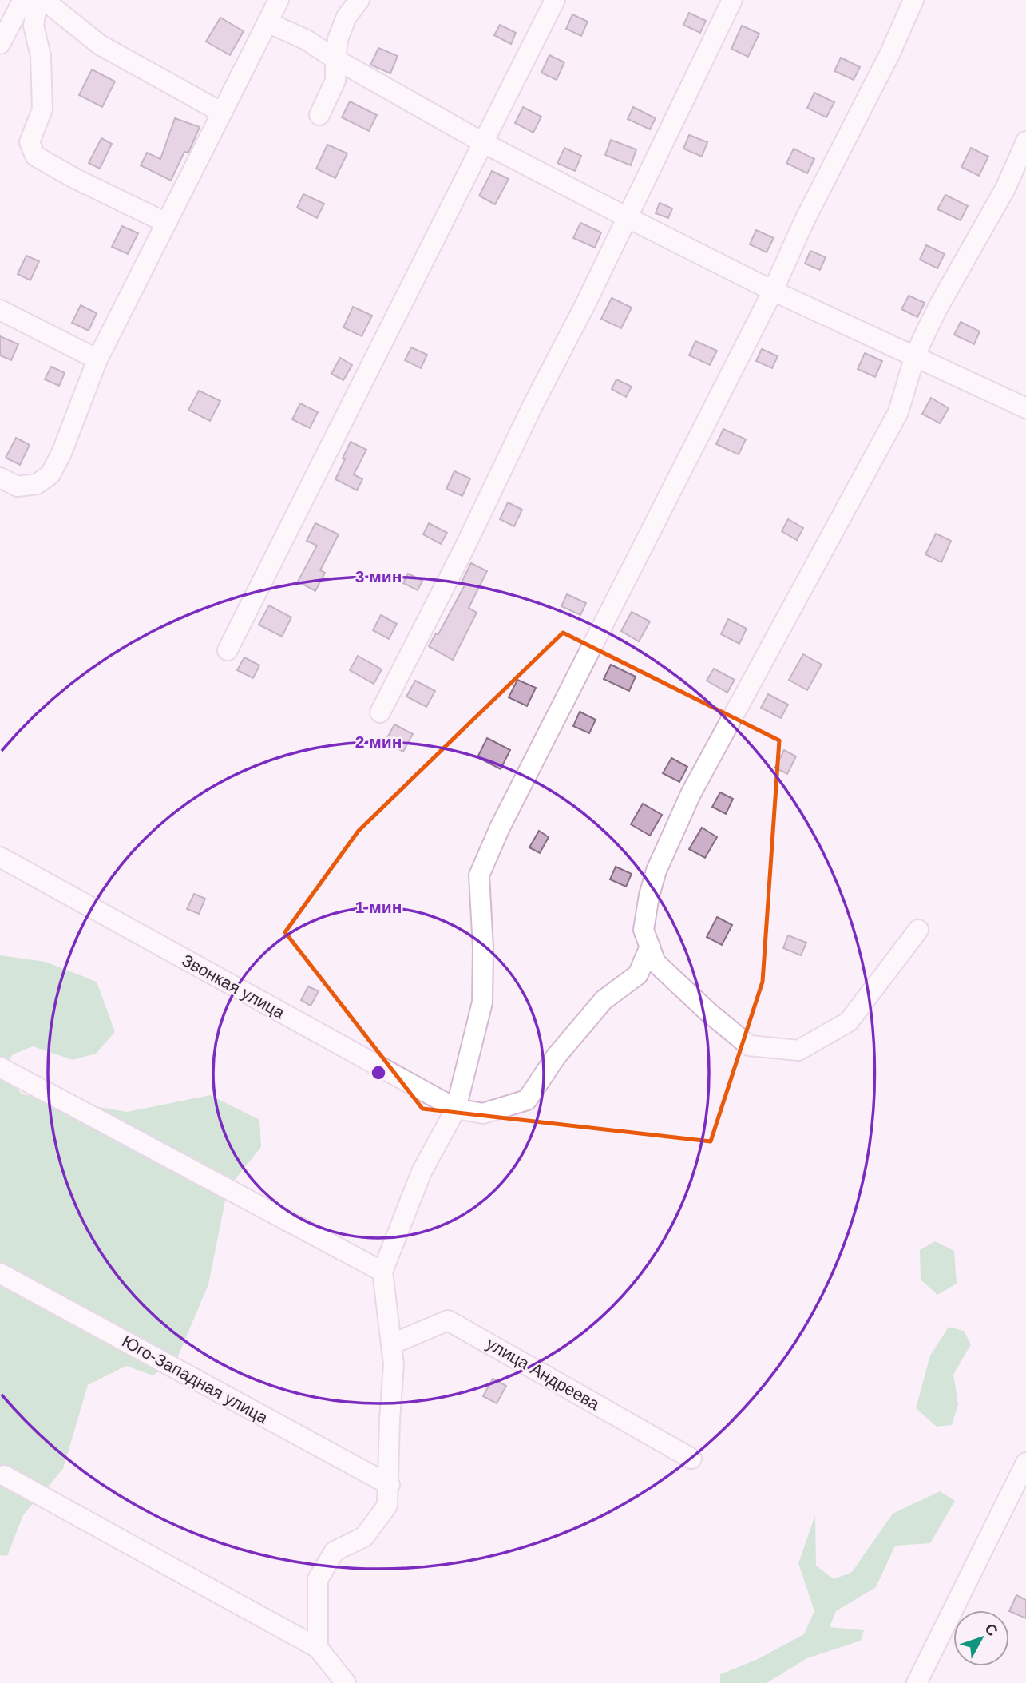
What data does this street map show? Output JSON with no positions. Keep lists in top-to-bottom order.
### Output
{
  "streets": {
    "street": ["Звонкая улица", "улица Андреева", "Юго-Западная улица"]
  },
  "north": "top right",
  "rings": ["3 мин", "2 мин", "1 мин"]
}
